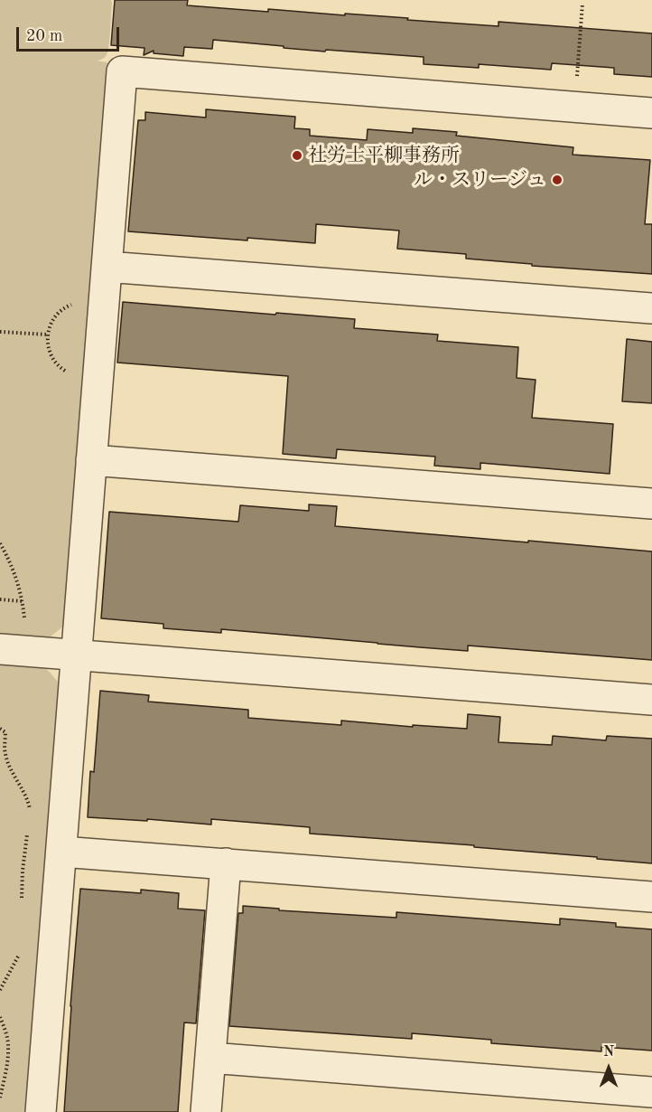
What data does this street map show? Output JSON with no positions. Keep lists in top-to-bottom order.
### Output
{
  "places": ["社労士平柳事務所", "ル・スリージュ"],
  "scale_bar": "20 m",
  "north": "top"
}
